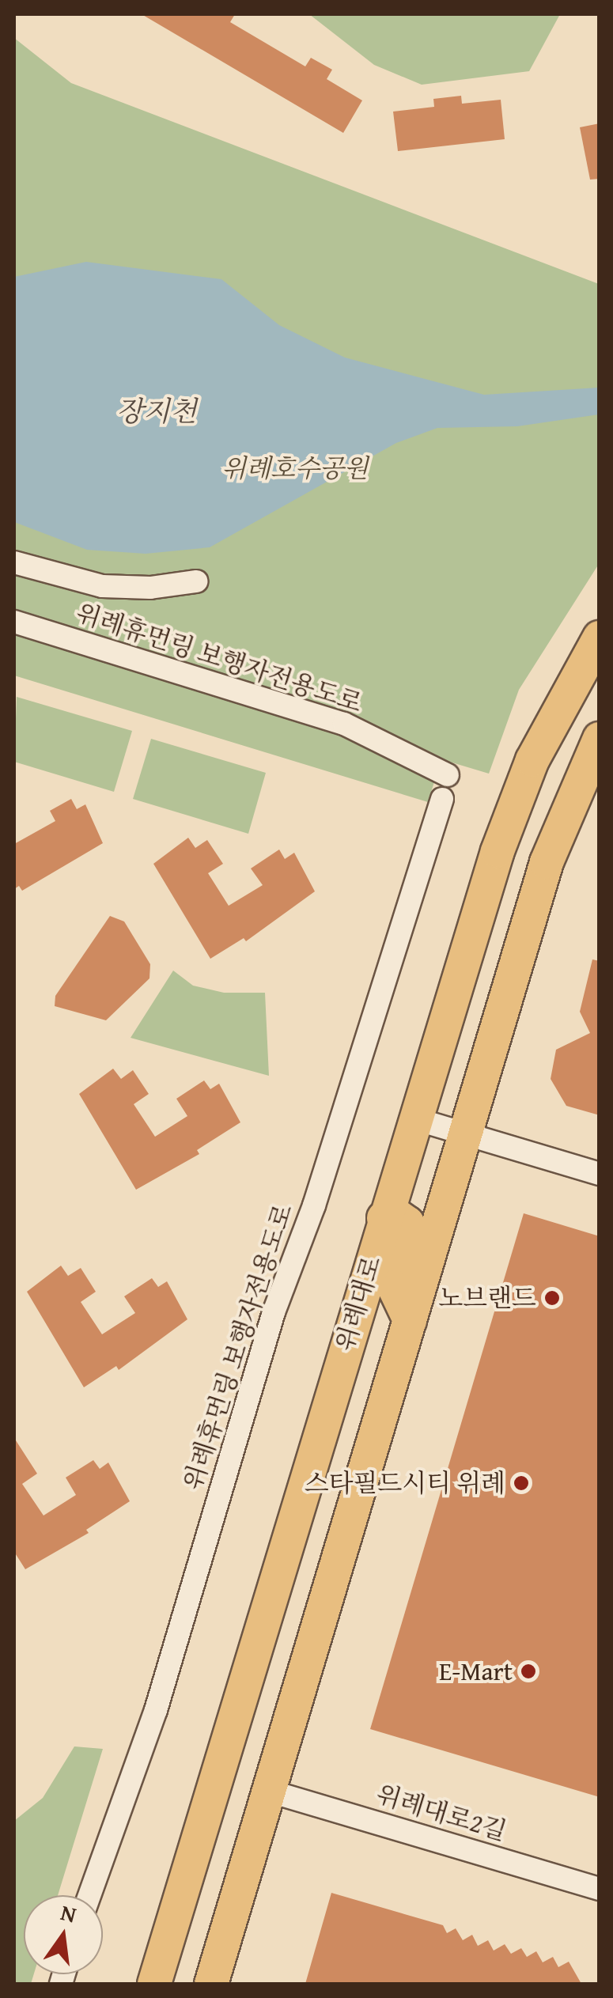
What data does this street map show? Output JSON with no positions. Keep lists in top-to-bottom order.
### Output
{
  "streets": {
    "main road": ["위례대로"],
    "street": ["위례휴먼링 보행자전용도로", "위례대로2길"]
  },
  "crossings": [
    ["위례대로", "위례대로2길"]
  ],
  "water": ["장지천"],
  "parks": ["위례호수공원"],
  "places": ["노브랜드", "스타필드시티 위례", "E-Mart"],
  "north": "top"
}
